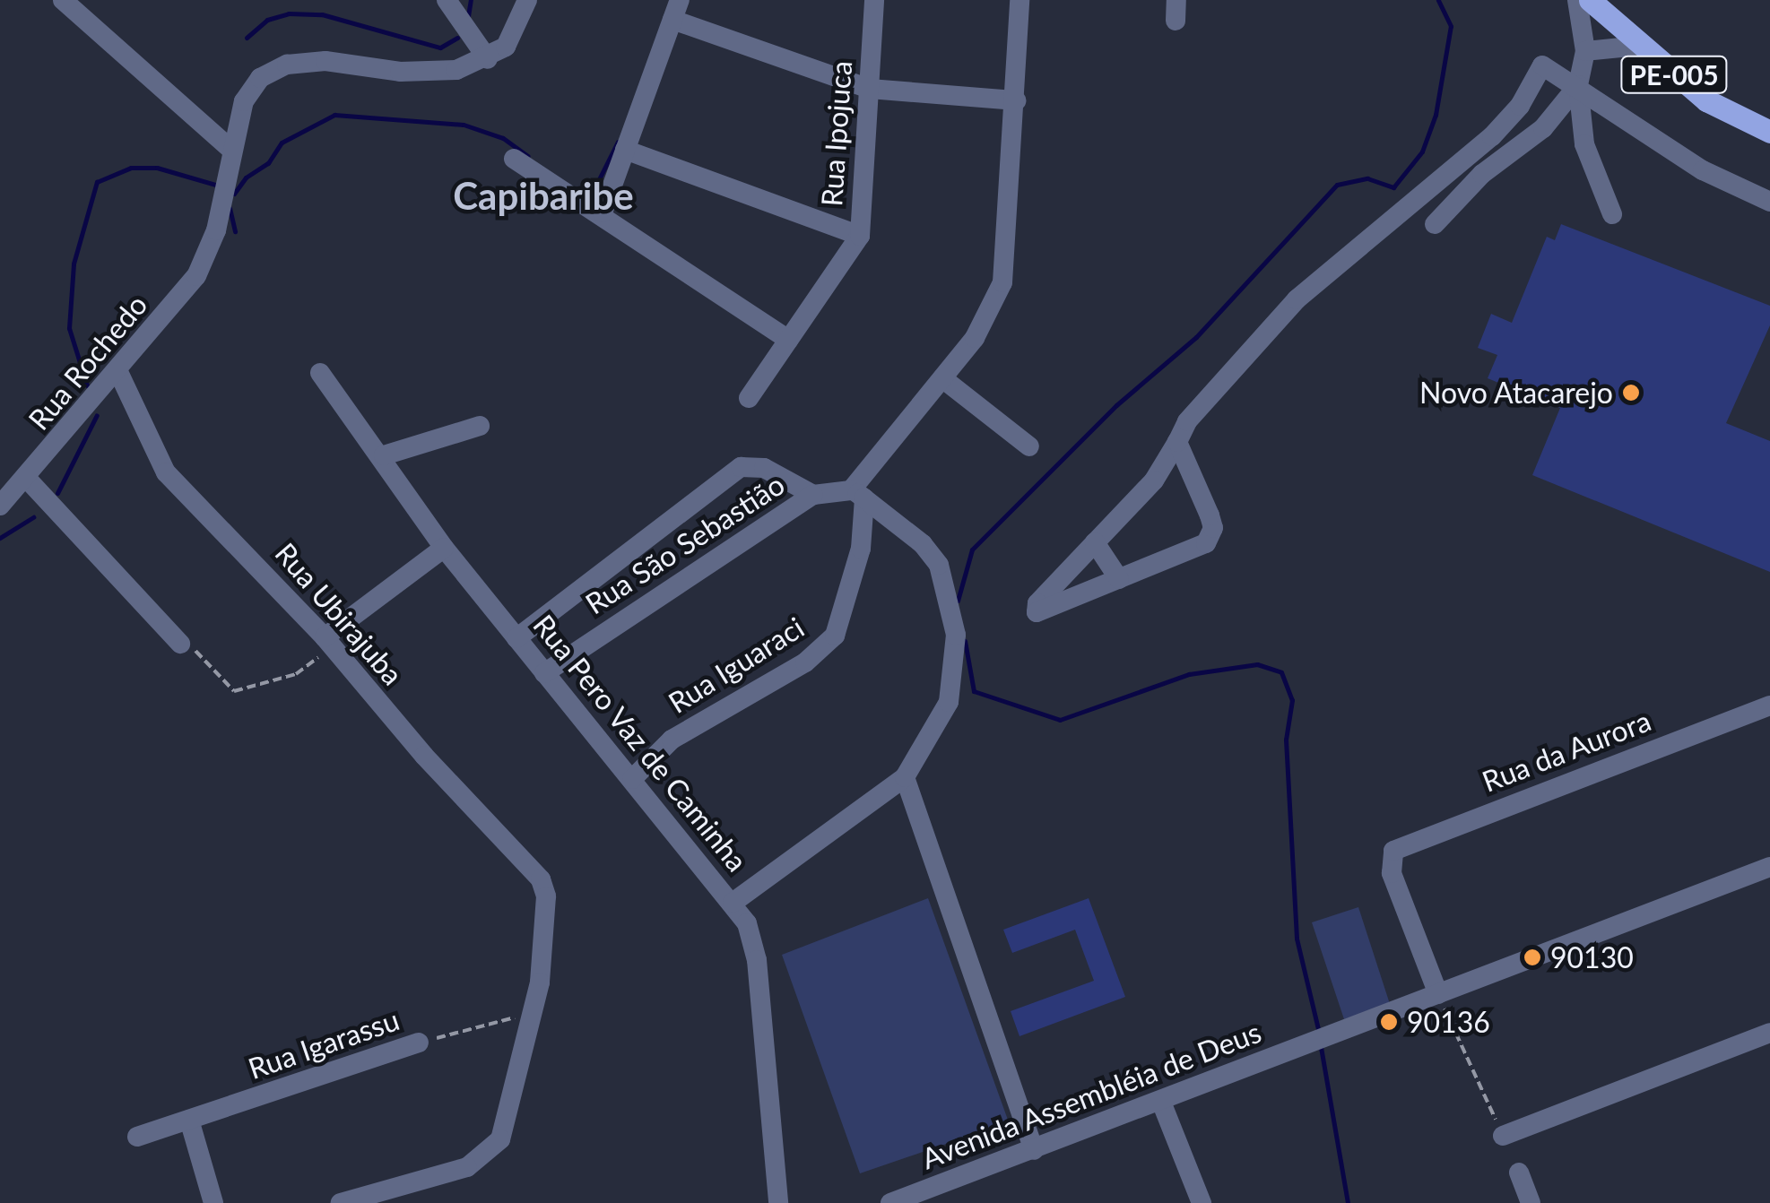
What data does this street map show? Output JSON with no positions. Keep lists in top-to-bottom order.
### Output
{
  "streets": {
    "main road": ["PE-005"],
    "street": [
      "Rua Ipojuca",
      "Rua Rochedo",
      "Rua São Sebastião",
      "Rua Ubirajuba",
      "Rua Iguaraci",
      "Rua Pero Vaz de Caminha",
      "Rua da Aurora",
      "Rua Igarassu",
      "Avenida Assembléia de Deus"
    ]
  },
  "crossings": [
    ["Rua Rochedo", "Rua Ubirajuba"],
    ["Rua São Sebastião", "Rua Pero Vaz de Caminha"],
    ["Rua Ubirajuba", "Rua Igarassu"],
    ["Rua Iguaraci", "Rua Pero Vaz de Caminha"],
    ["Rua da Aurora", "Avenida Assembléia de Deus"]
  ],
  "districts": ["Capibaribe"],
  "places": ["Novo Atacarejo", "90130", "90136"]
}
